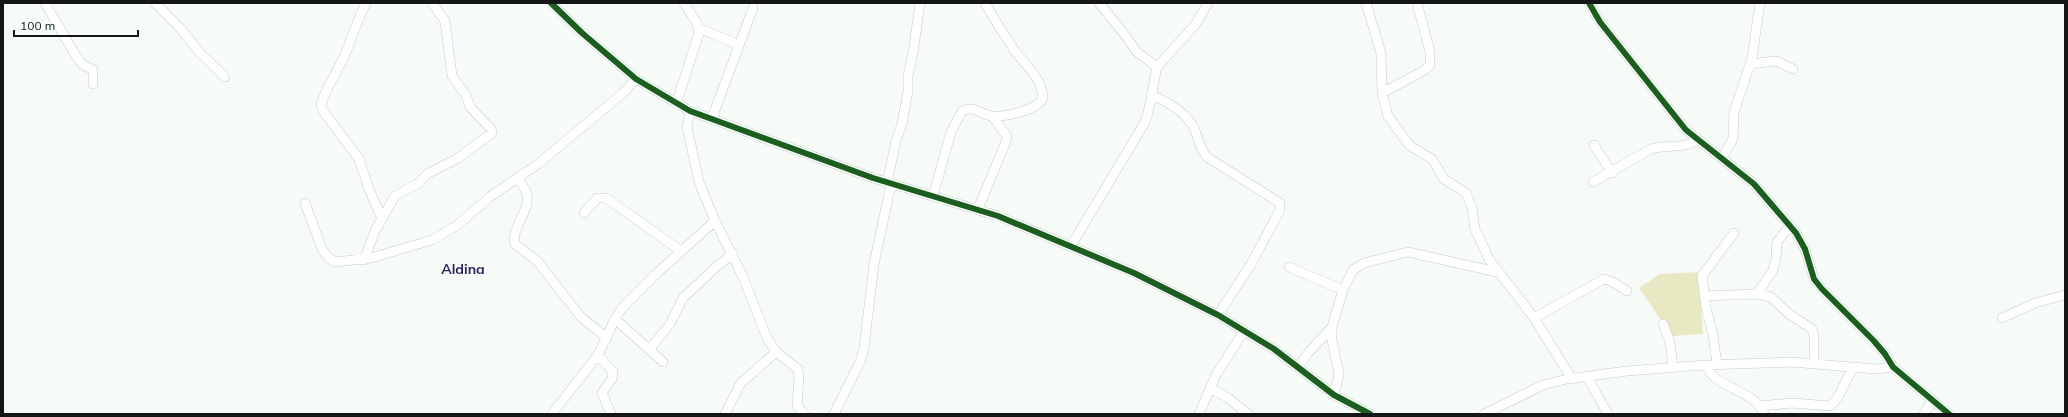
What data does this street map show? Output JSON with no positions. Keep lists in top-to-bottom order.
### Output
{
  "districts": ["Aldina"],
  "scale_bar": "100 m"
}
